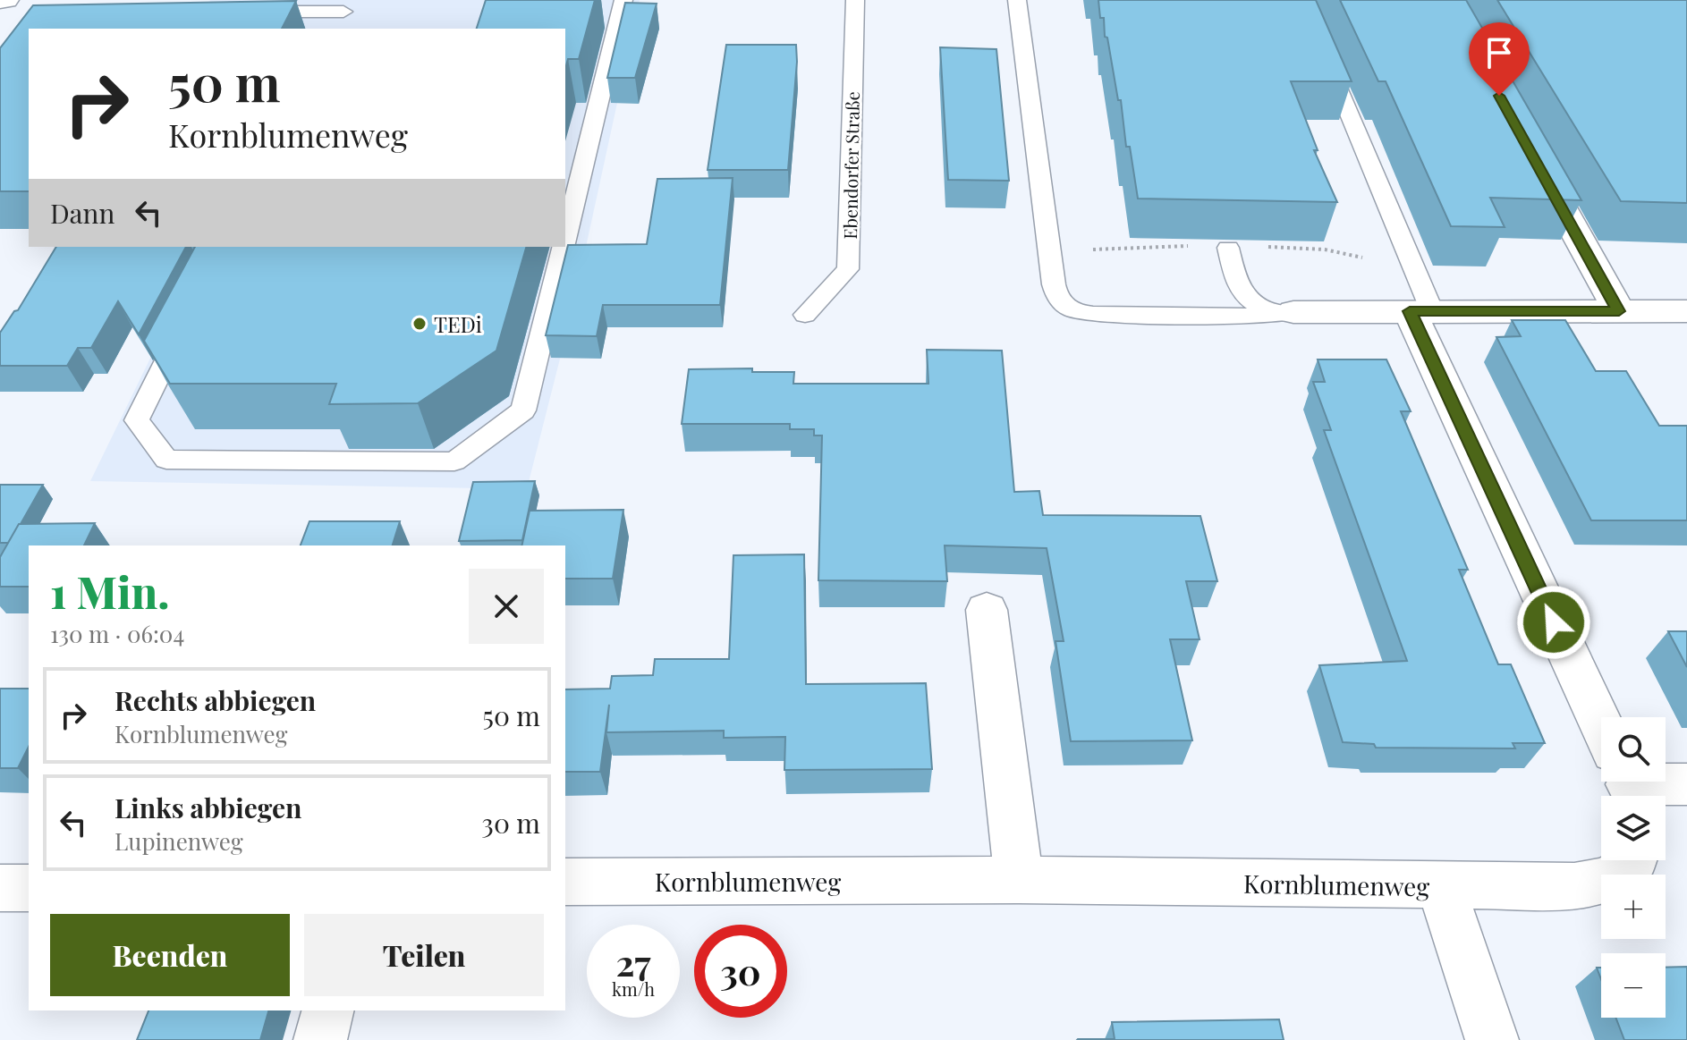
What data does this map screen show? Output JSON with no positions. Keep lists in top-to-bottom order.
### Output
{
  "streets": {
    "street": ["Kornblumenweg"],
    "lane": ["Ebendorfer Straße"]
  },
  "places": ["TEDi"],
  "page": {
    "turn": ["50 m", "Kornblumenweg"],
    "then": "Dann",
    "heading": ["1 Min.", "130 m · 06:04"],
    "list": [
      {
        "name": "Rechts abbiegen",
        "note": "Kornblumenweg",
        "value": "50 m"
      },
      {
        "name": "Links abbiegen",
        "note": "Lupinenweg",
        "value": "30 m"
      }
    ],
    "map_buttons": ["+", "−"],
    "buttons": ["Beenden", "Teilen"],
    "speed": "27 km/h",
    "limit": "30"
  }
}
